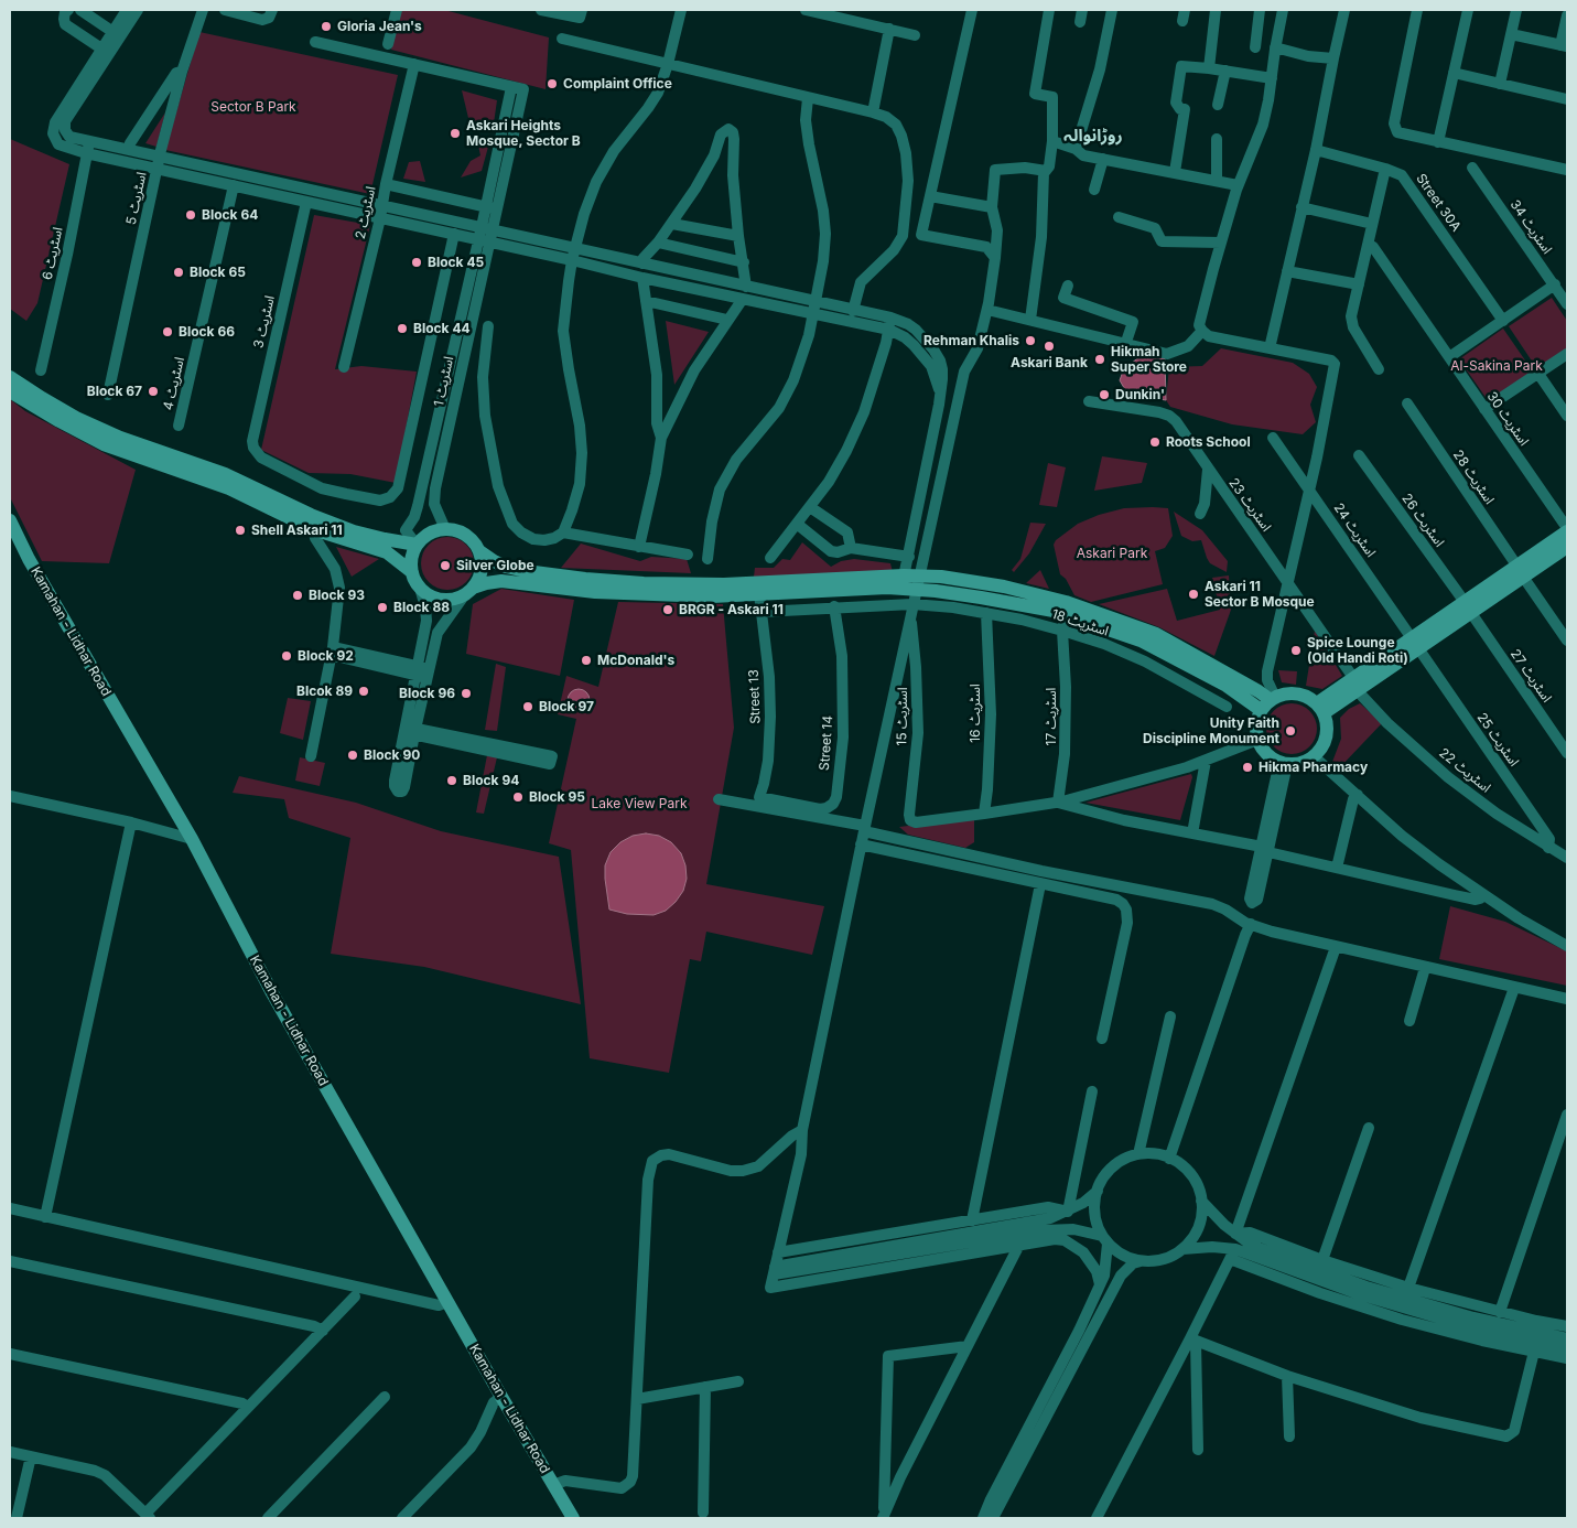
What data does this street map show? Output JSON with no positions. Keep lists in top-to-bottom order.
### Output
{
  "streets": {
    "street": [
      "اسٹریٹ 5",
      "Street 30A",
      "اسٹریٹ 2",
      "اسٹریٹ 34",
      "اسٹریٹ 6",
      "اسٹریٹ 3",
      "اسٹریٹ 1",
      "اسٹریٹ 4",
      "اسٹریٹ 30",
      "اسٹریٹ 28",
      "اسٹریٹ 23",
      "اسٹریٹ 26",
      "اسٹریٹ 24",
      "اسٹریٹ 18",
      "Kamahan - Lidhar Road",
      "اسٹریٹ 27",
      "Street 13",
      "اسٹریٹ 16",
      "اسٹریٹ 15",
      "اسٹریٹ 17",
      "اسٹریٹ 25",
      "Street 14",
      "اسٹریٹ 22"
    ]
  },
  "crossings": [
    ["اسٹریٹ 2", "اسٹریٹ 1"],
    ["اسٹریٹ 23", "اسٹریٹ 22"],
    ["اسٹریٹ 26", "اسٹریٹ 27"],
    ["اسٹریٹ 24", "اسٹریٹ 25"],
    ["اسٹریٹ 18", "Street 13"],
    ["اسٹریٹ 18", "اسٹریٹ 16"],
    ["اسٹریٹ 18", "اسٹریٹ 15"],
    ["اسٹریٹ 18", "اسٹریٹ 17"],
    ["اسٹریٹ 18", "Street 14"],
    ["Street 13", "Street 14"],
    ["اسٹریٹ 16", "اسٹریٹ 15"],
    ["اسٹریٹ 25", "اسٹریٹ 22"]
  ],
  "districts": ["روڑانوالہ"],
  "parks": [
    "Sector B Park",
    "Al-Sakina Park",
    "Askari Park",
    "Lake View Park"
  ],
  "places": [
    "Gloria Jean's",
    "Complaint Office",
    "Askari Heights Mosque, Sector B",
    "Block 64",
    "Block 45",
    "Block 65",
    "Block 44",
    "Block 66",
    "Rehman Khalis",
    "Askari Bank",
    "Hikmah Super Store",
    "Block 67",
    "Dunkin'",
    "Roots School",
    "Shell Askari 11",
    "Silver Globe",
    "Askari 11 Sector B Mosque",
    "Block 93",
    "Block 88",
    "BRGR - Askari 11",
    "Spice Lounge (Old Handi Roti)",
    "Block 92",
    "McDonald's",
    "Blcok 89",
    "Block 96",
    "Block 97",
    "Unity Faith Discipline Monument",
    "Block 90",
    "Hikma Pharmacy",
    "Block 94",
    "Block 95"
  ]
}
